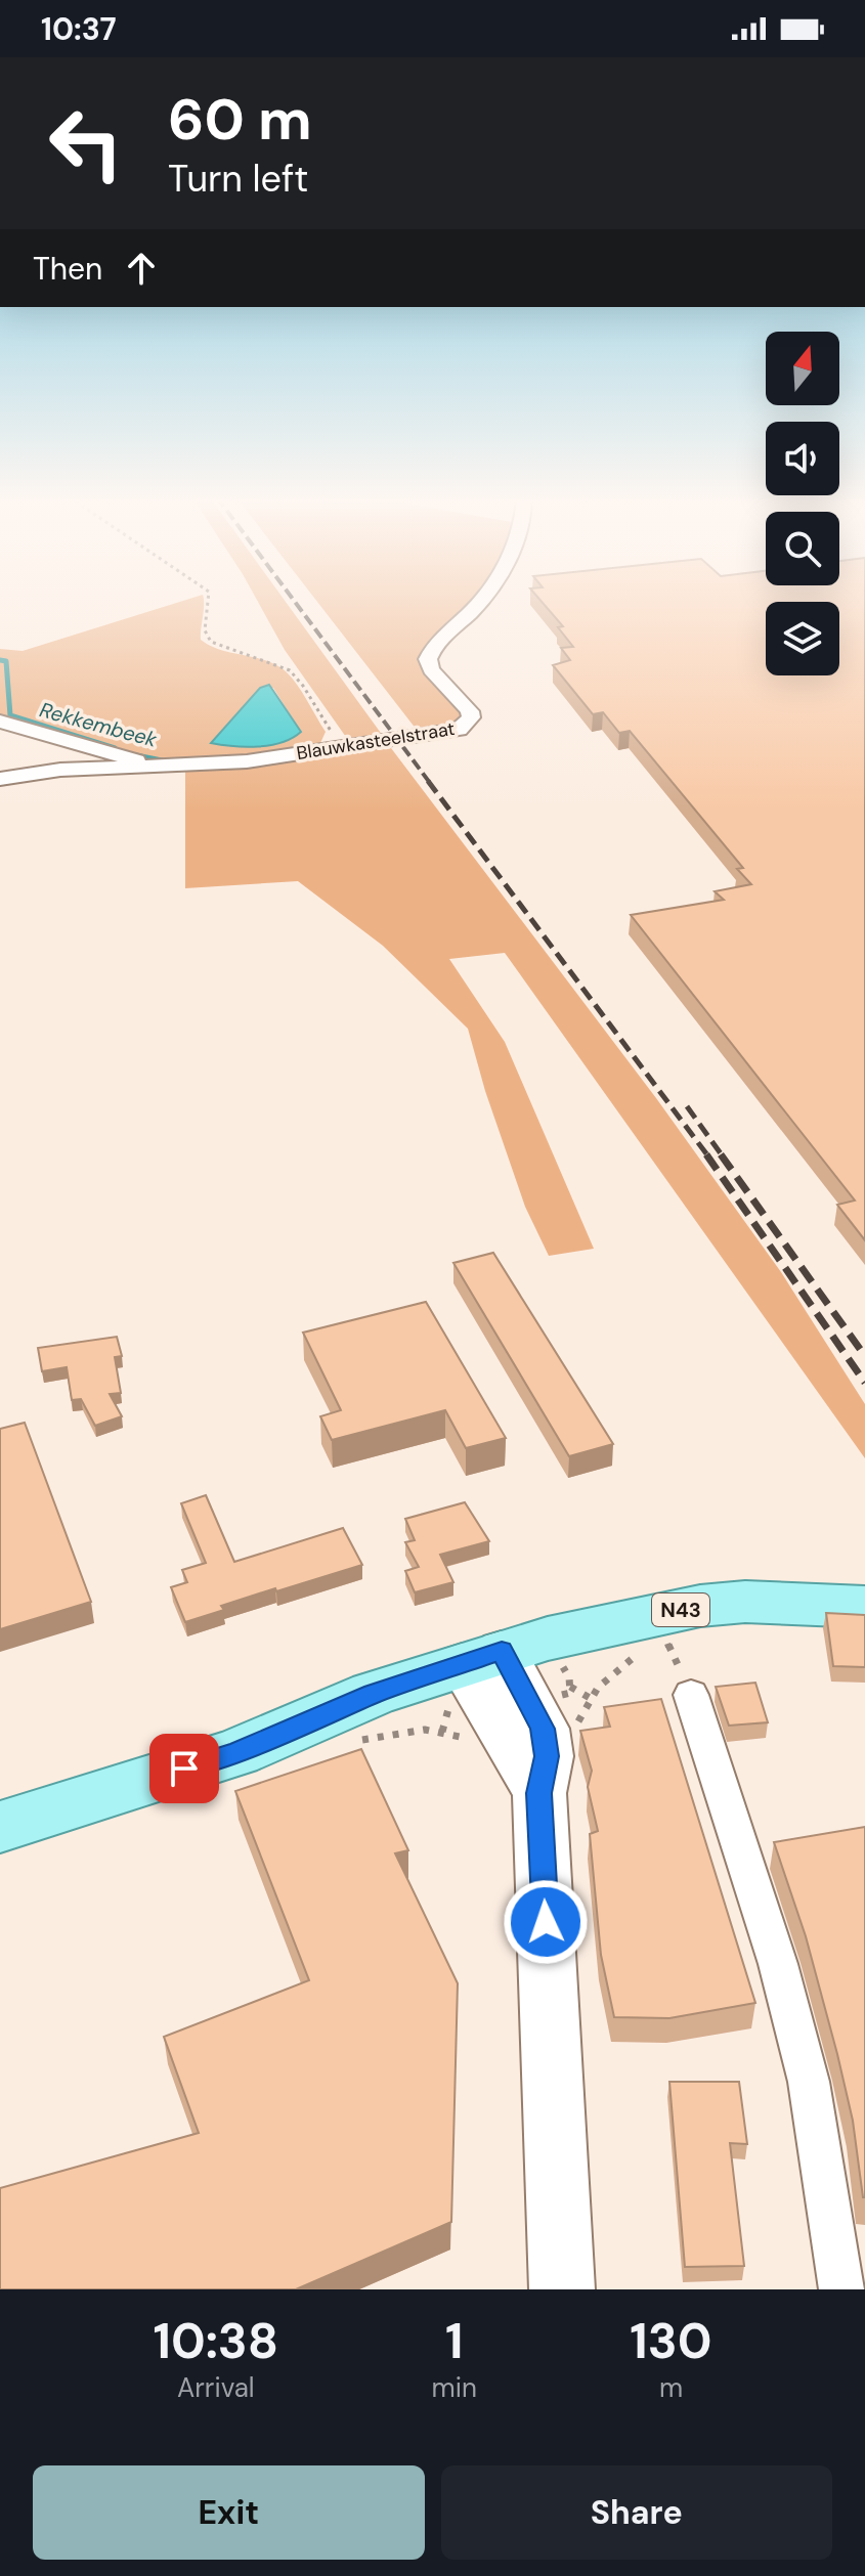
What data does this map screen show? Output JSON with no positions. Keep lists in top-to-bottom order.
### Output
{
  "streets": {
    "main road": ["N43"],
    "street": ["Blauwkasteelstraat"]
  },
  "water": ["Rekkembeek"],
  "north": "top",
  "page": {
    "status": "10:37",
    "turn": ["60 m", "Turn left"],
    "then": "Then",
    "eta": [
      "10:38",
      "Arrival",
      "1",
      "min",
      "130",
      "m"
    ],
    "buttons": ["Exit", "Share"]
  }
}
